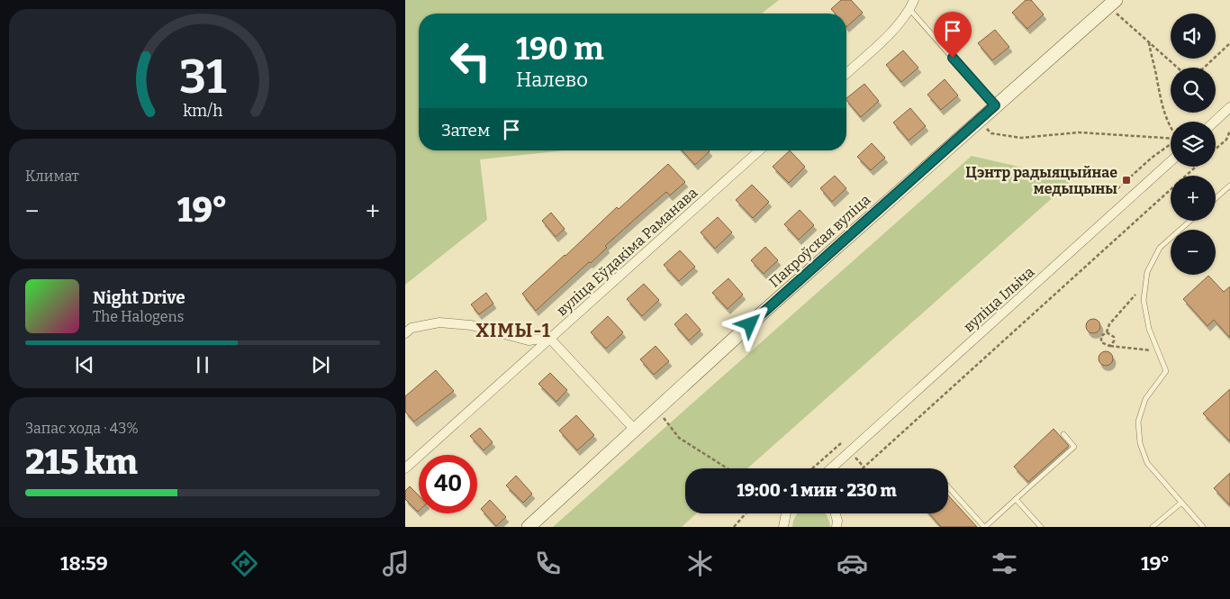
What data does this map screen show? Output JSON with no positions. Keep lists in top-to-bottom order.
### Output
{
  "streets": {
    "street": ["Пакроўская вуліца", "вуліца Еўдакіма Раманава", "вуліца Ільіча"]
  },
  "districts": ["ХІМЫ-1"],
  "places": {
    "transit": ["Цэнтр радыяцыйнае медыцыны"]
  },
  "page": {
    "map_buttons": ["+", "−"],
    "turn": ["190 m", "Налево"],
    "then": "Затем",
    "tile": [
      "Климат",
      ["Запас хода · 43%", "215 km"]
    ],
    "heat": ["−", "19°", "+"],
    "song": ["Night Drive", "The Halogens"],
    "limit": "40",
    "trip": "19:00 · 1 мин · 230 m",
    "tabs": ["18:59", "19°"],
    "gauge": ["31", "km/h"]
  }
}
